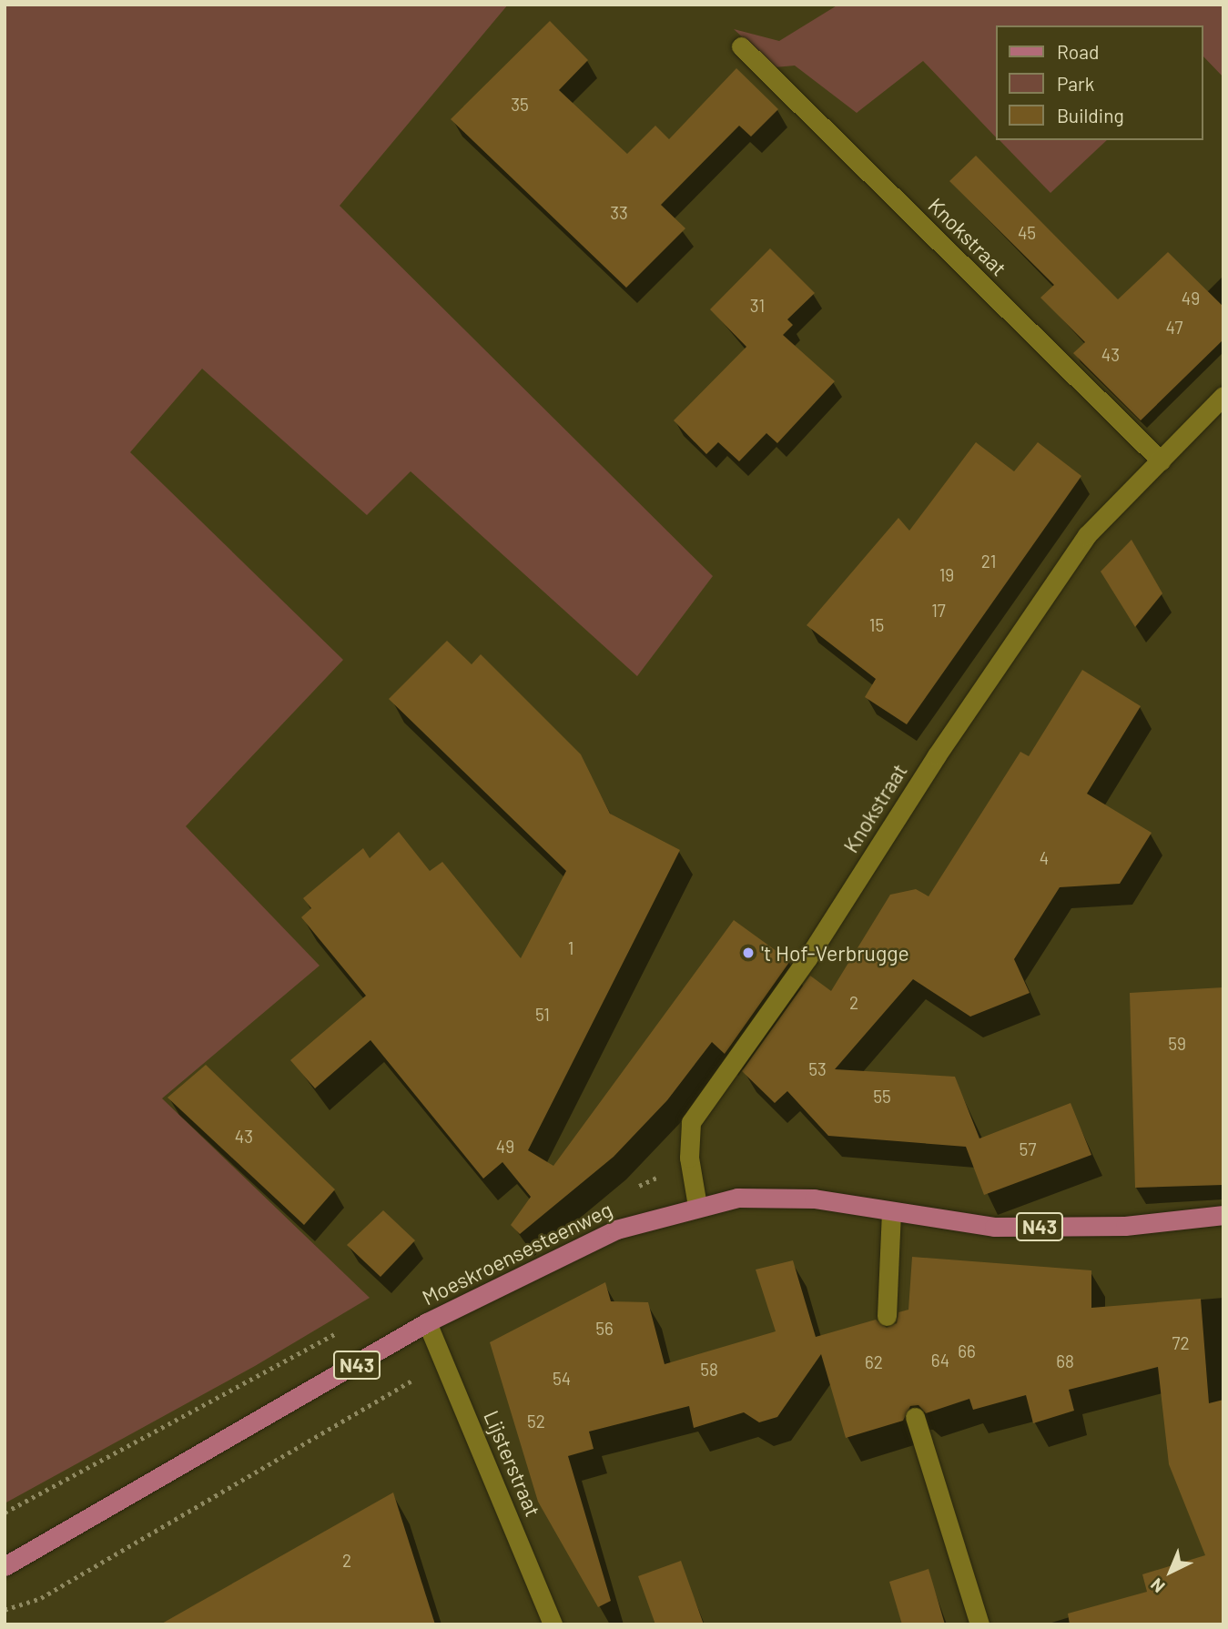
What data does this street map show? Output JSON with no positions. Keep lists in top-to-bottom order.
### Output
{
  "streets": {
    "main road": ["N43", "Moeskroensesteenweg"],
    "street": ["Knokstraat", "Lijsterstraat"]
  },
  "crossings": [
    ["Knokstraat", "Moeskroensesteenweg"],
    ["Moeskroensesteenweg", "Lijsterstraat"]
  ],
  "places": ["'t Hof-Verbrugge"],
  "house_numbers": [
    "35",
    "33",
    "45",
    "49",
    "31",
    "47",
    "43",
    "21",
    "19",
    "17",
    "15",
    "4",
    "1",
    "2",
    "51",
    "59",
    "53",
    "55",
    "43",
    "49",
    "57",
    "56",
    "72",
    "66",
    "64",
    "68",
    "62",
    "58",
    "54",
    "52",
    "2"
  ],
  "legend": ["Road", "Park", "Building"],
  "north": "bottom left"
}
